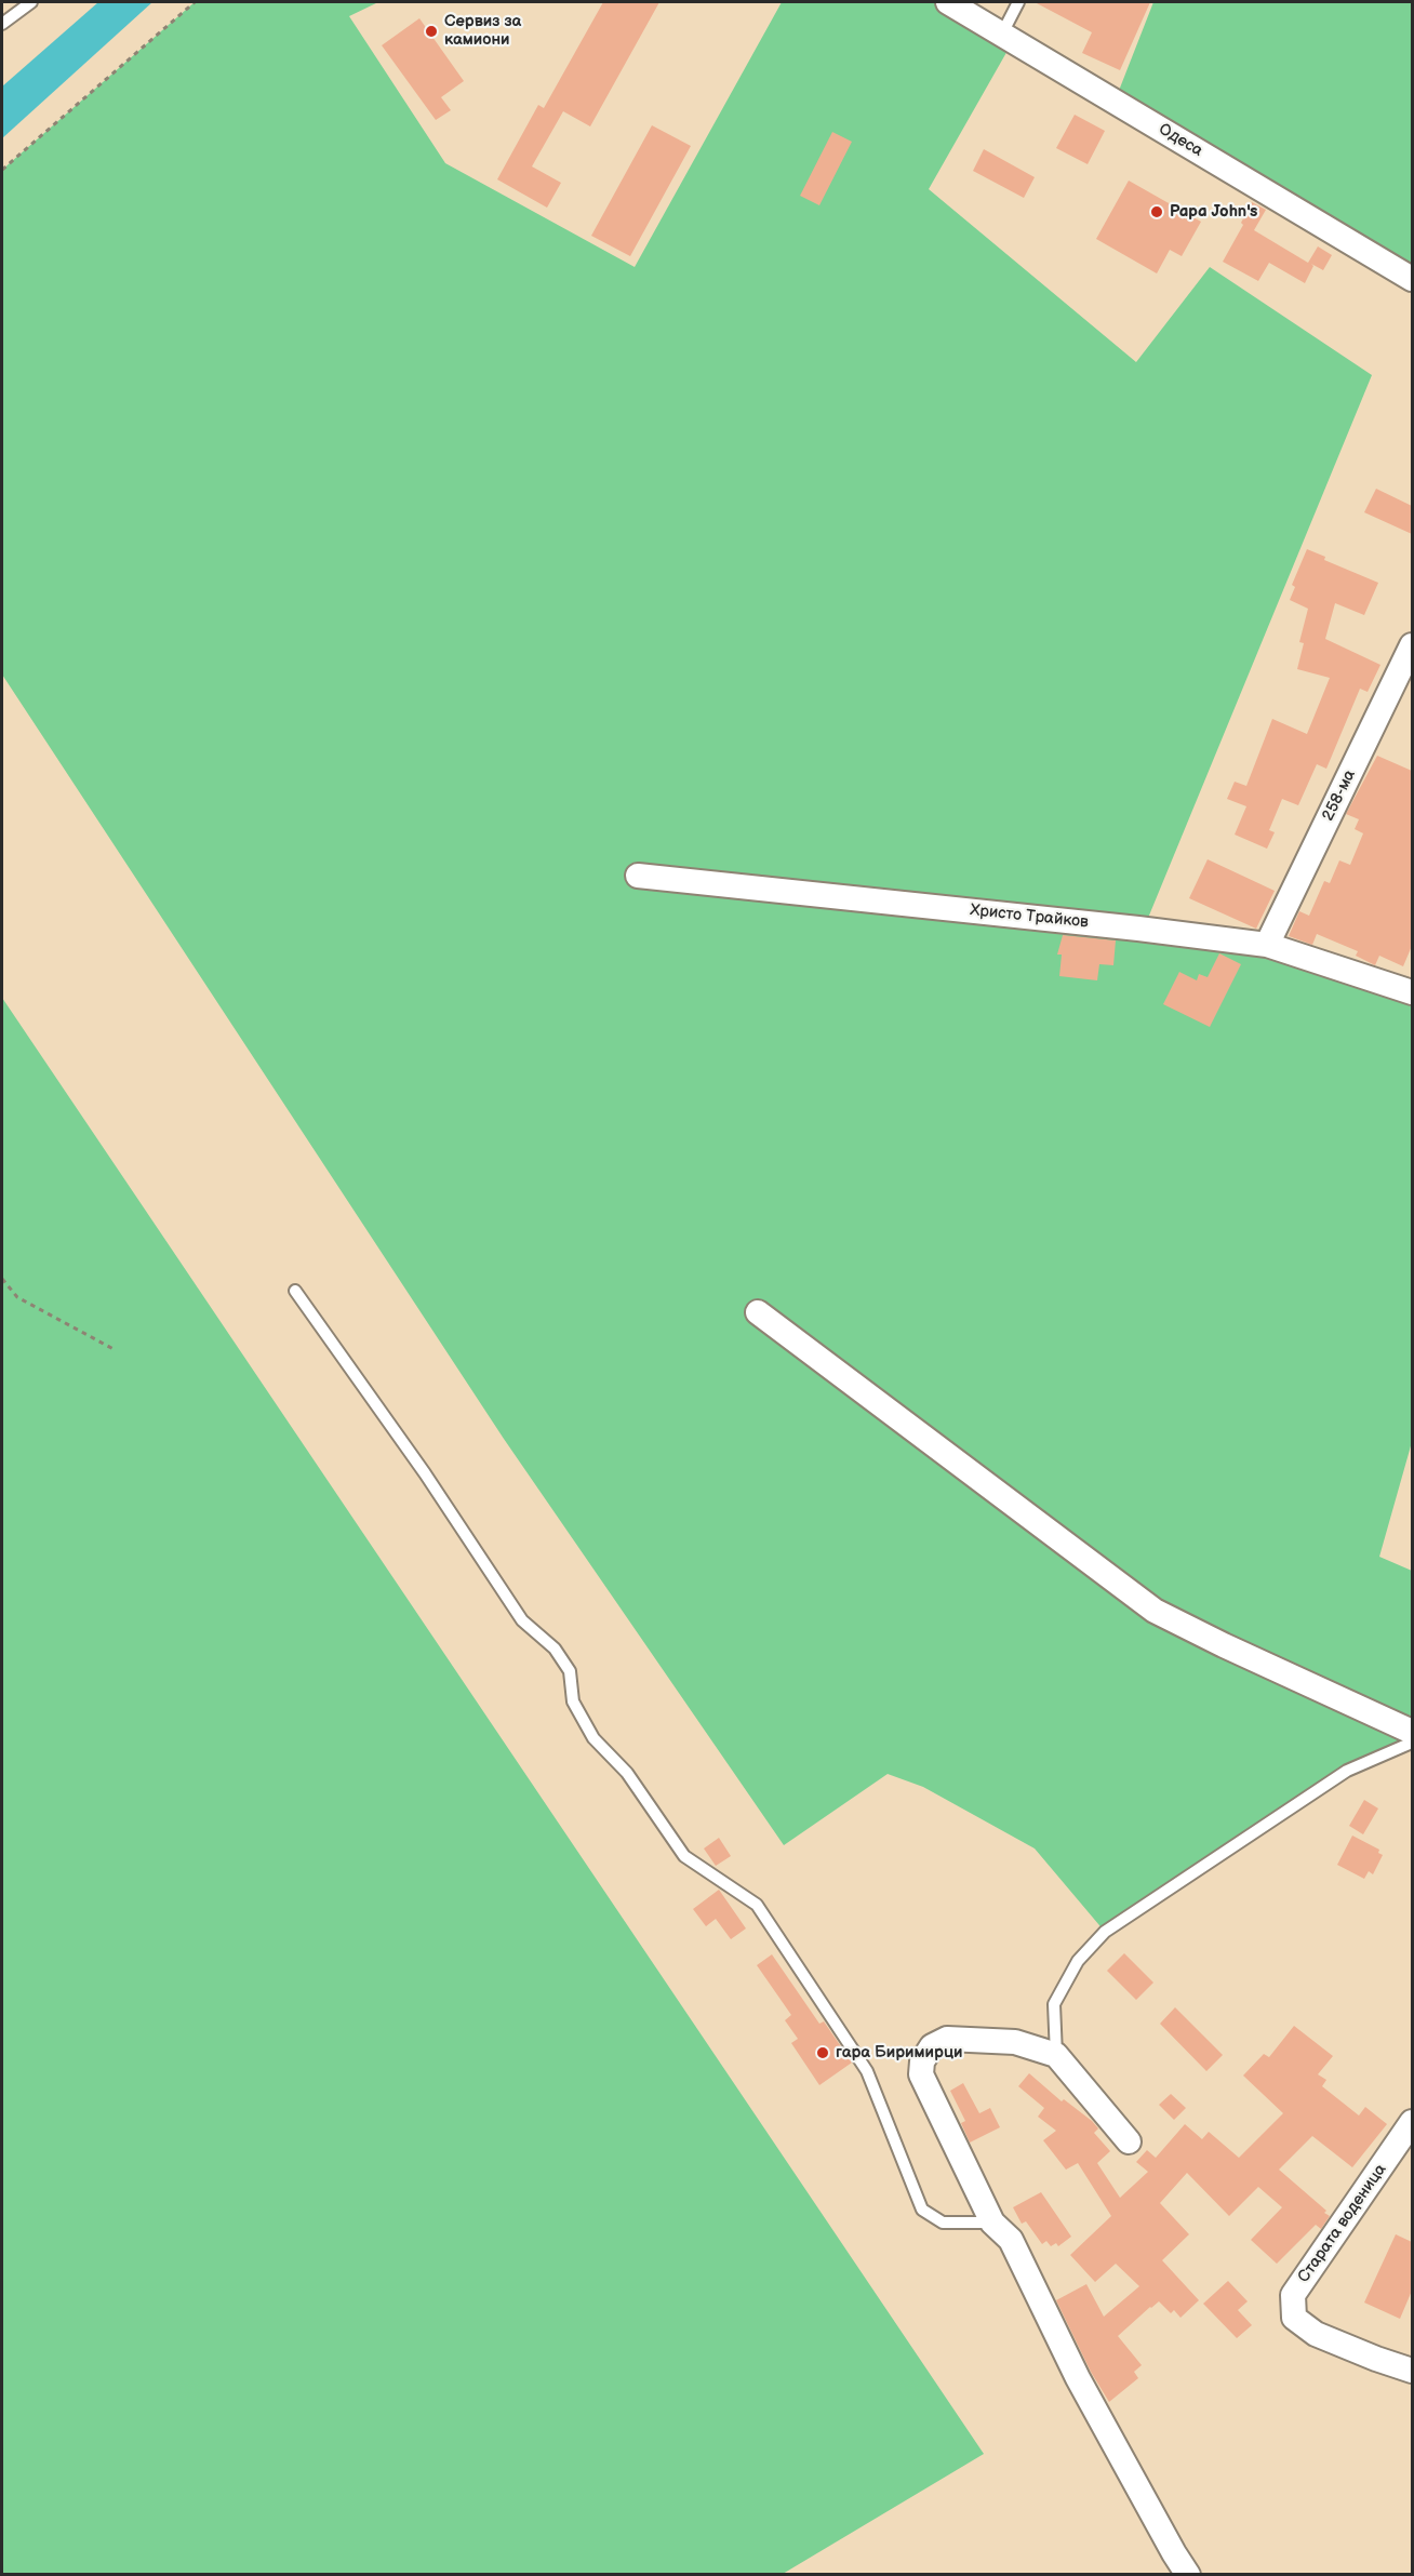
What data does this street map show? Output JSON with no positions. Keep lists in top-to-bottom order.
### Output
{
  "streets": {
    "street": [
      "Одеса",
      "258-ма",
      "Христо Трайков",
      "Старата воденица"
    ]
  },
  "crossings": [
    ["258-ма", "Христо Трайков"]
  ],
  "places": ["Сервиз за камиони", "Papa John's", "гара Биримирци"]
}
